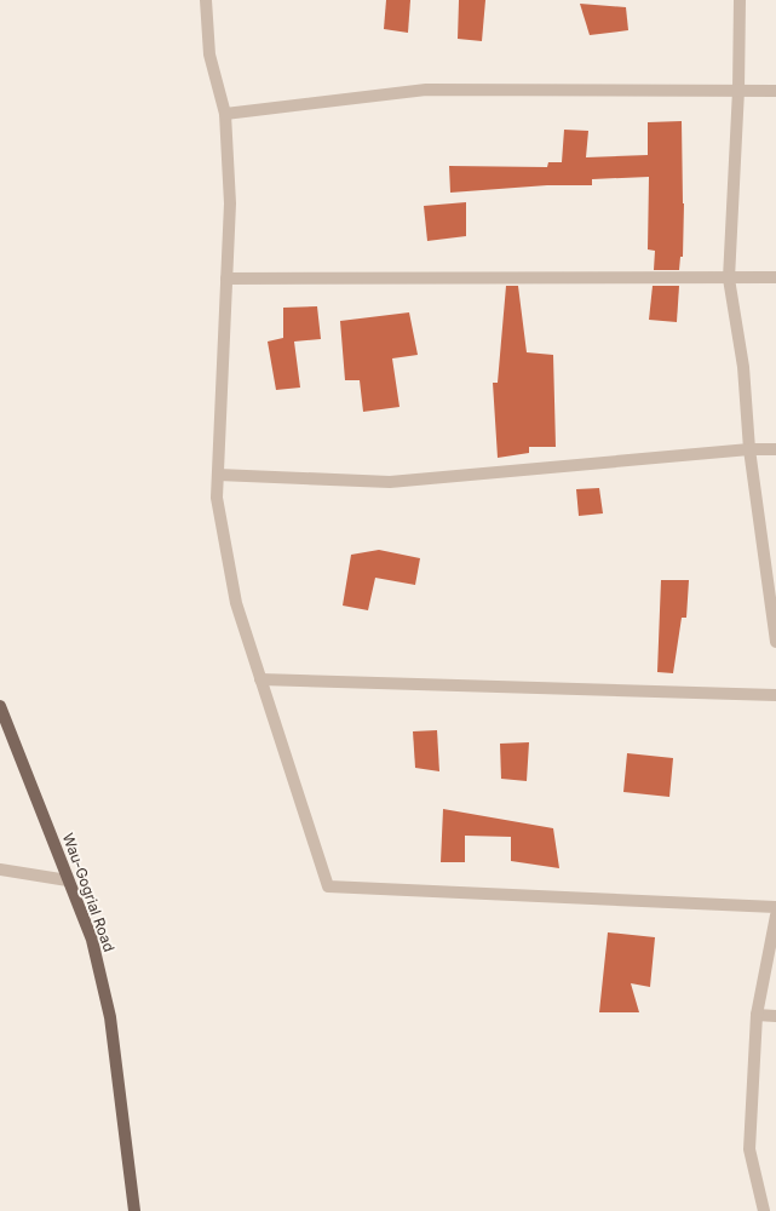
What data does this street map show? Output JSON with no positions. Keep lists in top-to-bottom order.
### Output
{
  "streets": {
    "main road": ["Wau-Gogrial Road"]
  }
}
